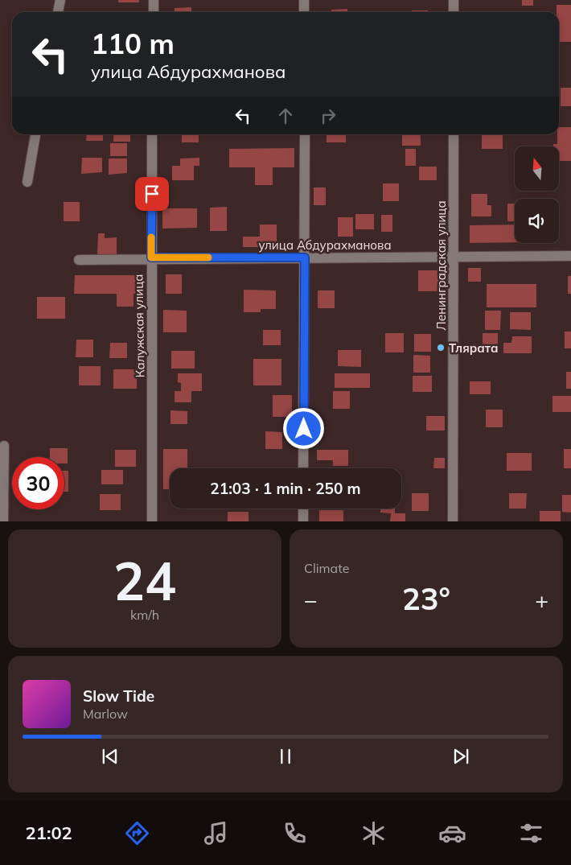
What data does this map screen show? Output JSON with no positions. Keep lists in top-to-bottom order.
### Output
{
  "streets": {
    "street": ["улица Абдурахманова", "Ленинградская улица", "Калужская улица"]
  },
  "crossings": [
    ["улица Абдурахманова", "Ленинградская улица"],
    ["улица Абдурахманова", "Калужская улица"]
  ],
  "places": ["Тлярата"],
  "north": "top",
  "page": {
    "turn": ["110 m", "улица Абдурахманова"],
    "limit": "30",
    "trip": "21:03 · 1 min · 250 m",
    "tile": [
      ["24", "km/h"],
      "Climate"
    ],
    "heat": ["−", "23°", "+"],
    "song": ["Slow Tide", "Marlow"],
    "tabs": "21:02"
  }
}
